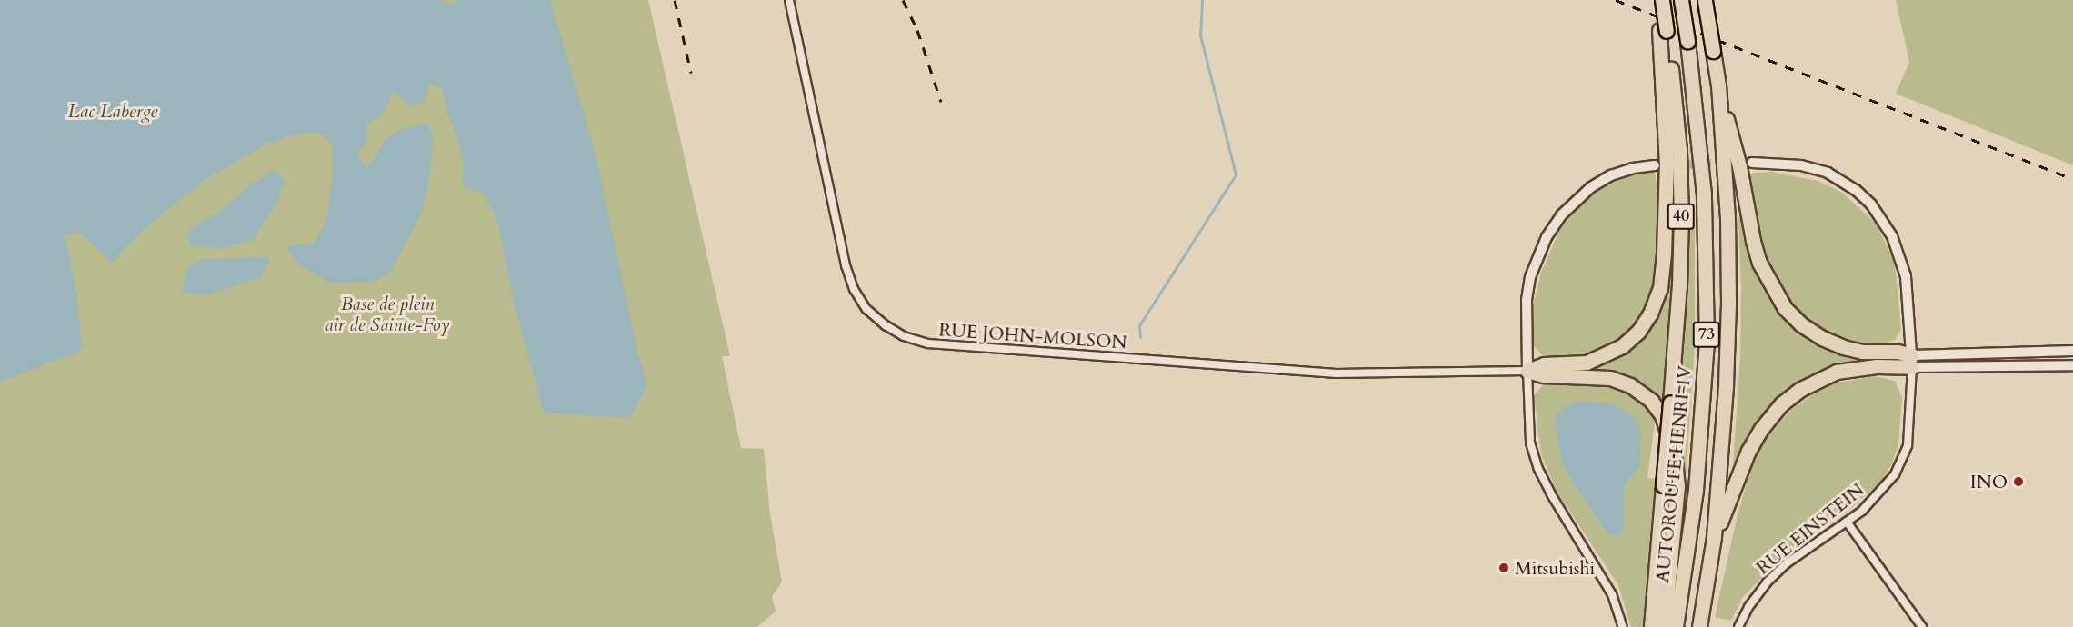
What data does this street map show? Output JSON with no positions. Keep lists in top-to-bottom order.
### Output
{
  "streets": {
    "highway": ["40", "73", "AUTOROUTE HENRI-IV"],
    "street": ["RUE JOHN-MOLSON", "RUE EINSTEIN"]
  },
  "water": ["Lac Laberge"],
  "parks": ["Base de plein air de Sainte-Foy"],
  "places": ["INO", "Mitsubishi"]
}
